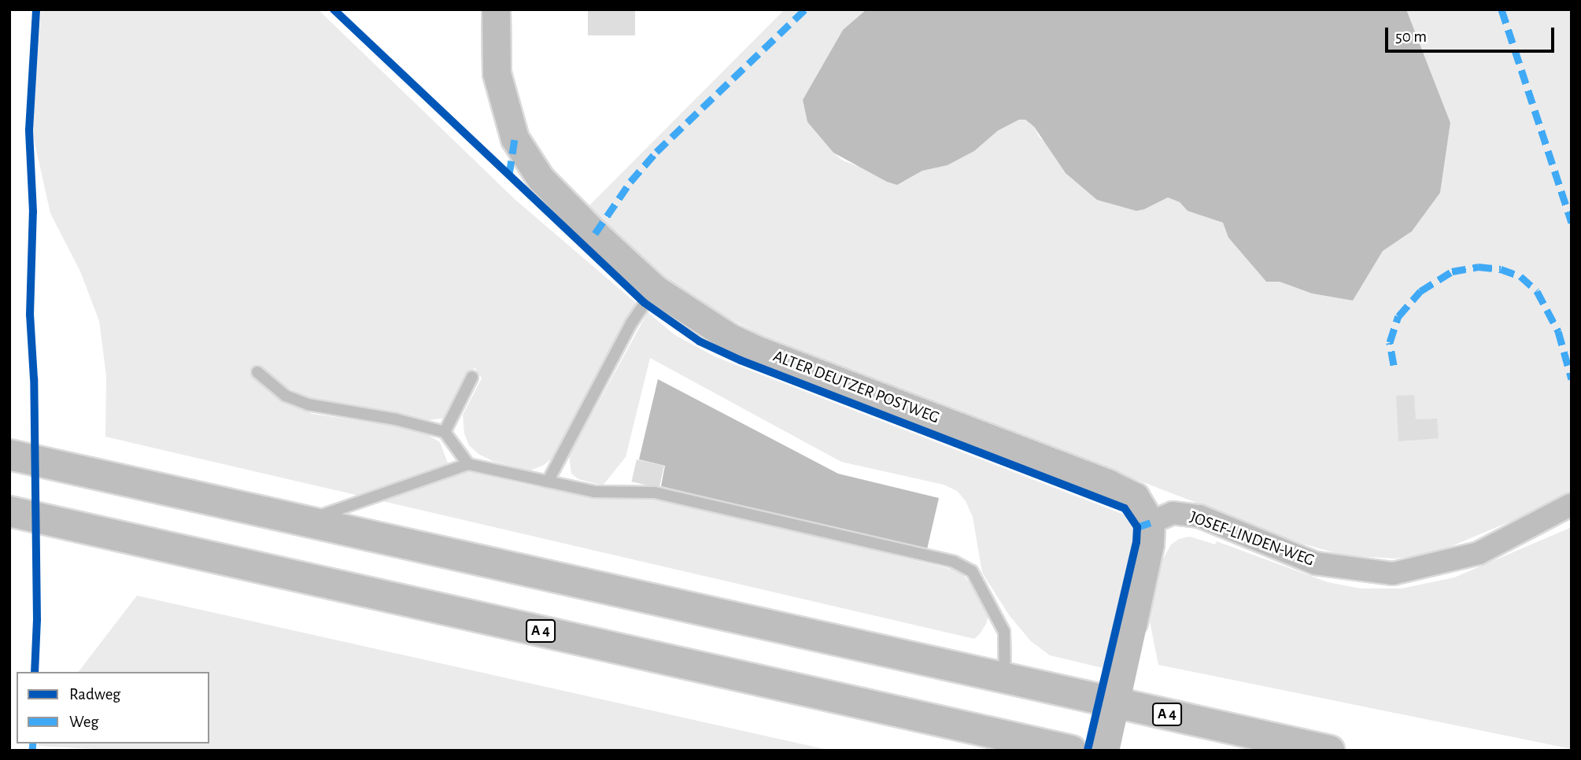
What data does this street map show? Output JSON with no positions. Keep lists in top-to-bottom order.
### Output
{
  "streets": {
    "highway": ["A 4"],
    "street": ["ALTER DEUTZER POSTWEG", "JOSEF-LINDEN-WEG"]
  },
  "crossings": [
    ["ALTER DEUTZER POSTWEG", "JOSEF-LINDEN-WEG"]
  ],
  "legend": ["Radweg", "Weg"],
  "scale_bar": "50 m"
}
